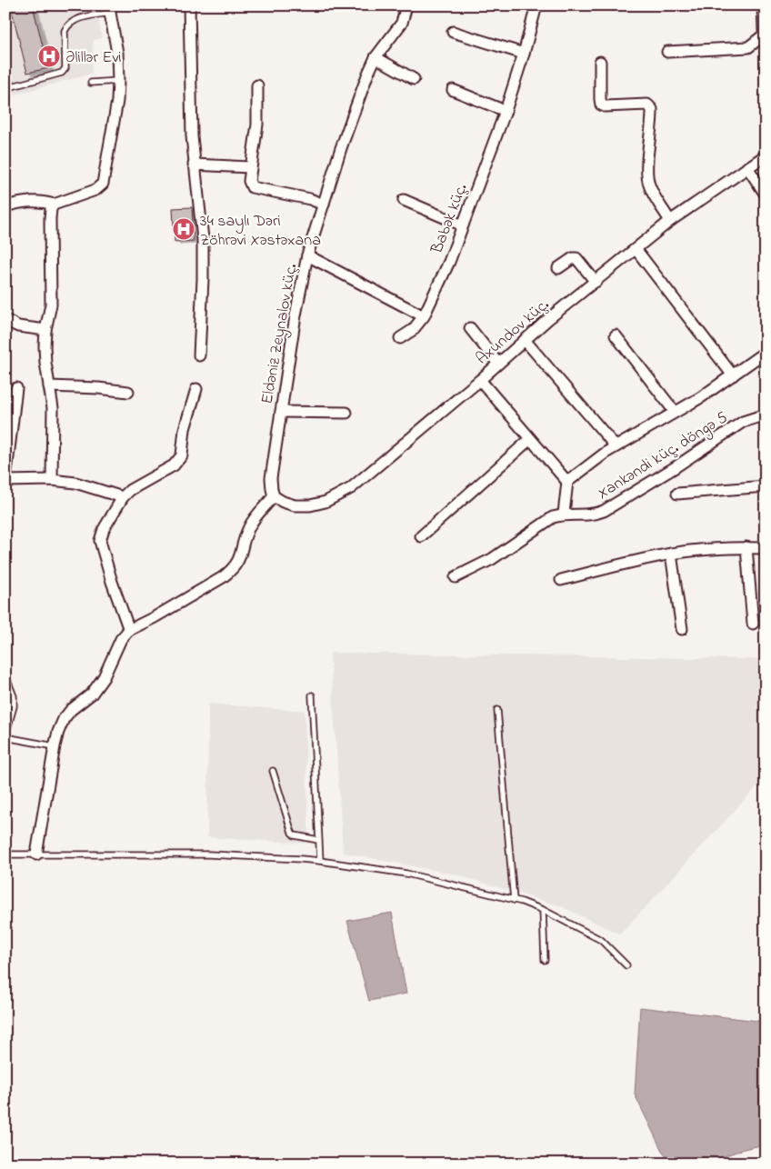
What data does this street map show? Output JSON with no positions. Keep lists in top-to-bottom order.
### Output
{
  "streets": {
    "street": [
      "Babək küç.",
      "Axundov küç.",
      "Eldəniz Zeynalov küç.",
      "Xankəndi küç. döngə 5"
    ]
  },
  "crossings": [
    ["Axundov küç.", "Eldəniz Zeynalov küç."]
  ],
  "places": {
    "hospital": ["Əlillər Evi", "34 saylı Dəri Zöhrəvi Xəstəxana"]
  }
}
